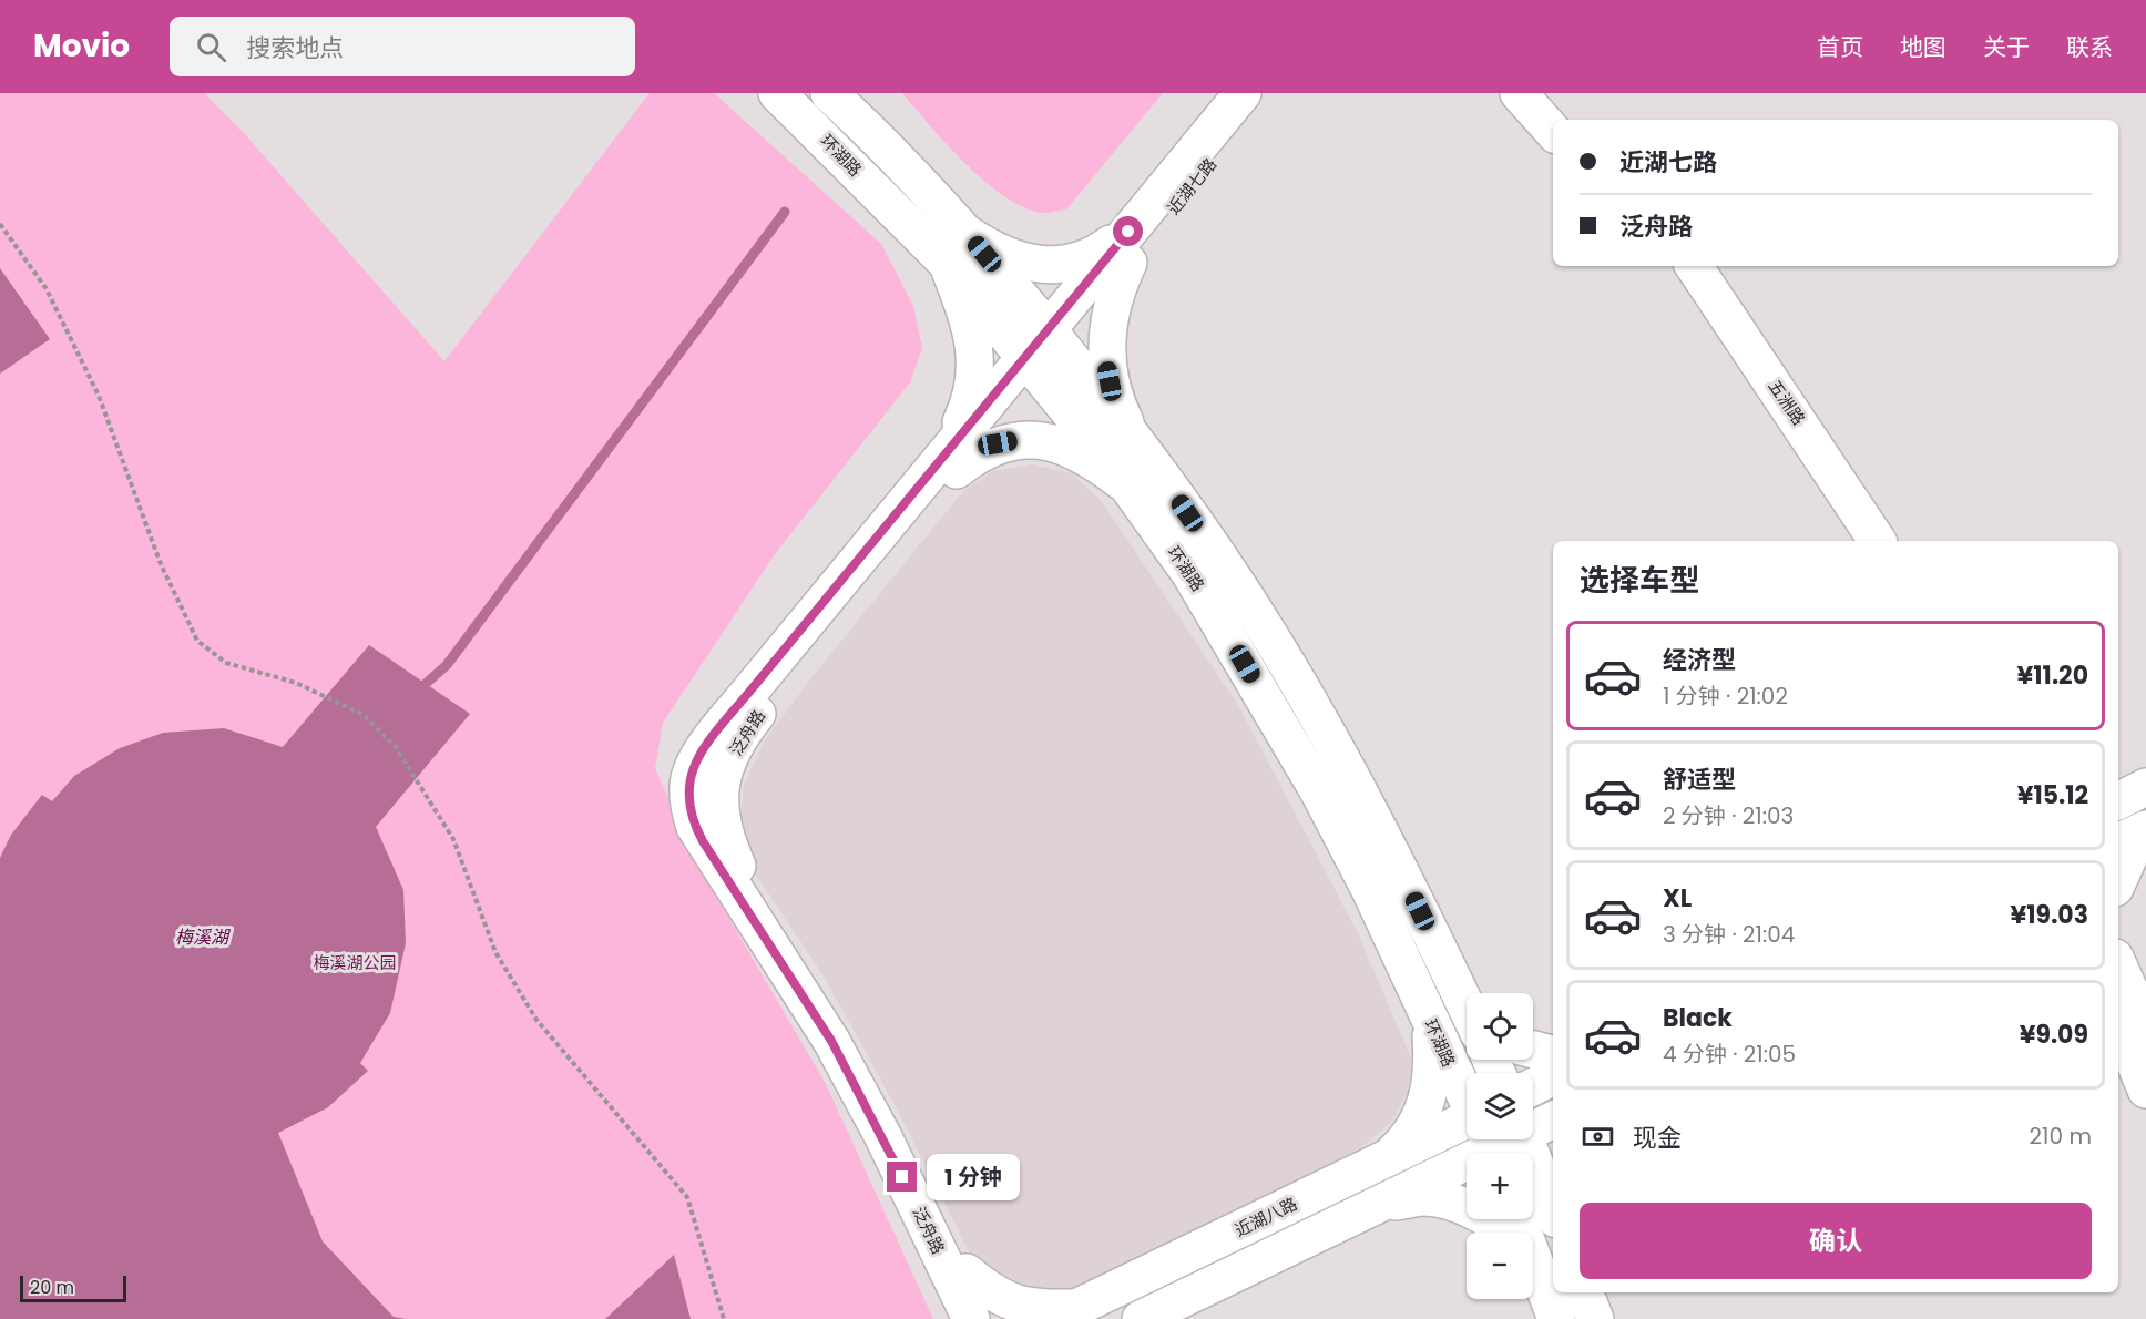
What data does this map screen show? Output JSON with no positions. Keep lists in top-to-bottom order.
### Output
{
  "streets": {
    "street": [
      "环湖路",
      "近湖七路",
      "五洲路",
      "泛舟路",
      "近湖八路"
    ]
  },
  "crossings": [
    ["环湖路", "近湖七路"],
    ["环湖路", "泛舟路"],
    ["近湖七路", "泛舟路"]
  ],
  "water": ["梅溪湖"],
  "parks": ["梅溪湖公园"],
  "scale_bar": "20 m",
  "page": {
    "header": "Movio",
    "search": "搜索地点",
    "nav": [
      "首页",
      "地图",
      "关于",
      "联系"
    ],
    "banner": ["近湖七路", "泛舟路"],
    "heading": "选择车型",
    "list": [
      {
        "name": "经济型",
        "note": "1 分钟 · 21:02",
        "value": "¥11.20"
      },
      {
        "name": "舒适型",
        "note": "2 分钟 · 21:03",
        "value": "¥15.12"
      },
      {
        "name": "XL",
        "note": "3 分钟 · 21:04",
        "value": "¥19.03"
      },
      {
        "name": "Black",
        "note": "4 分钟 · 21:05",
        "value": "¥9.09"
      }
    ],
    "map_buttons": ["+", "−"],
    "pay": ["现金", "210 m"],
    "bubble": "1 分钟",
    "buttons": "确认",
    "scale": "20 m"
  }
}
